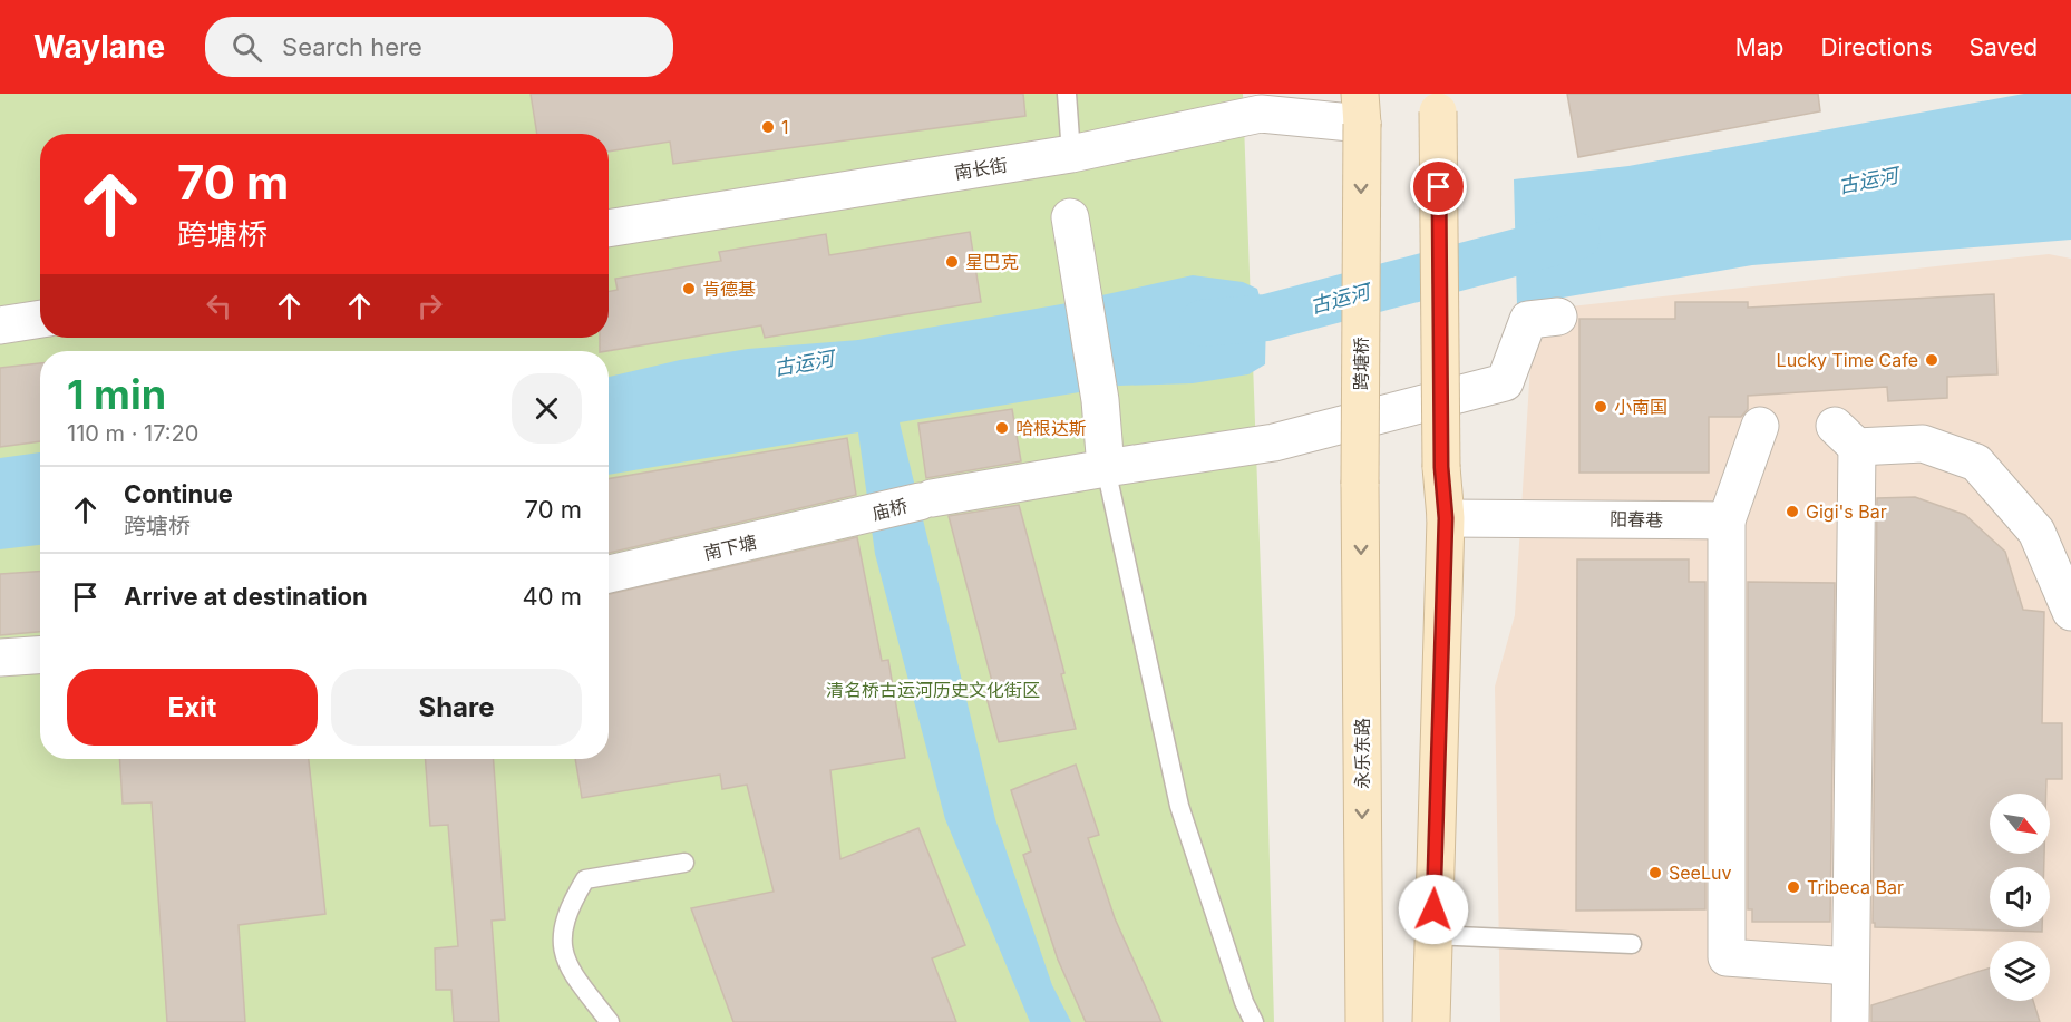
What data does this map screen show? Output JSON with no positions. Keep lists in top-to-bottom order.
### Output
{
  "streets": {
    "main road": ["跨塘桥", "永乐东路"],
    "street": [
      "南长街",
      "庙桥",
      "阳春巷",
      "南下塘"
    ]
  },
  "crossings": [
    ["南长街", "跨塘桥"],
    ["跨塘桥", "永乐东路"],
    ["庙桥", "南下塘"]
  ],
  "water": ["古运河"],
  "parks": ["清名桥古运河历史文化街区"],
  "places": [
    "1",
    "星巴克",
    "肯德基",
    "Lucky Time Cafe",
    "小南国",
    "哈根达斯",
    "Gigi's Bar",
    "SeeLuv",
    "Tribeca Bar"
  ],
  "north": "bottom right",
  "page": {
    "header": "Waylane",
    "search": "Search here",
    "nav": ["Map", "Directions", "Saved"],
    "turn": ["70 m", "跨塘桥"],
    "heading": ["1 min", "110 m · 17:20"],
    "list": [
      {
        "name": "Continue",
        "note": "跨塘桥",
        "value": "70 m"
      },
      {
        "name": "Arrive at destination",
        "value": "40 m"
      }
    ],
    "buttons": ["Exit", "Share"]
  }
}
